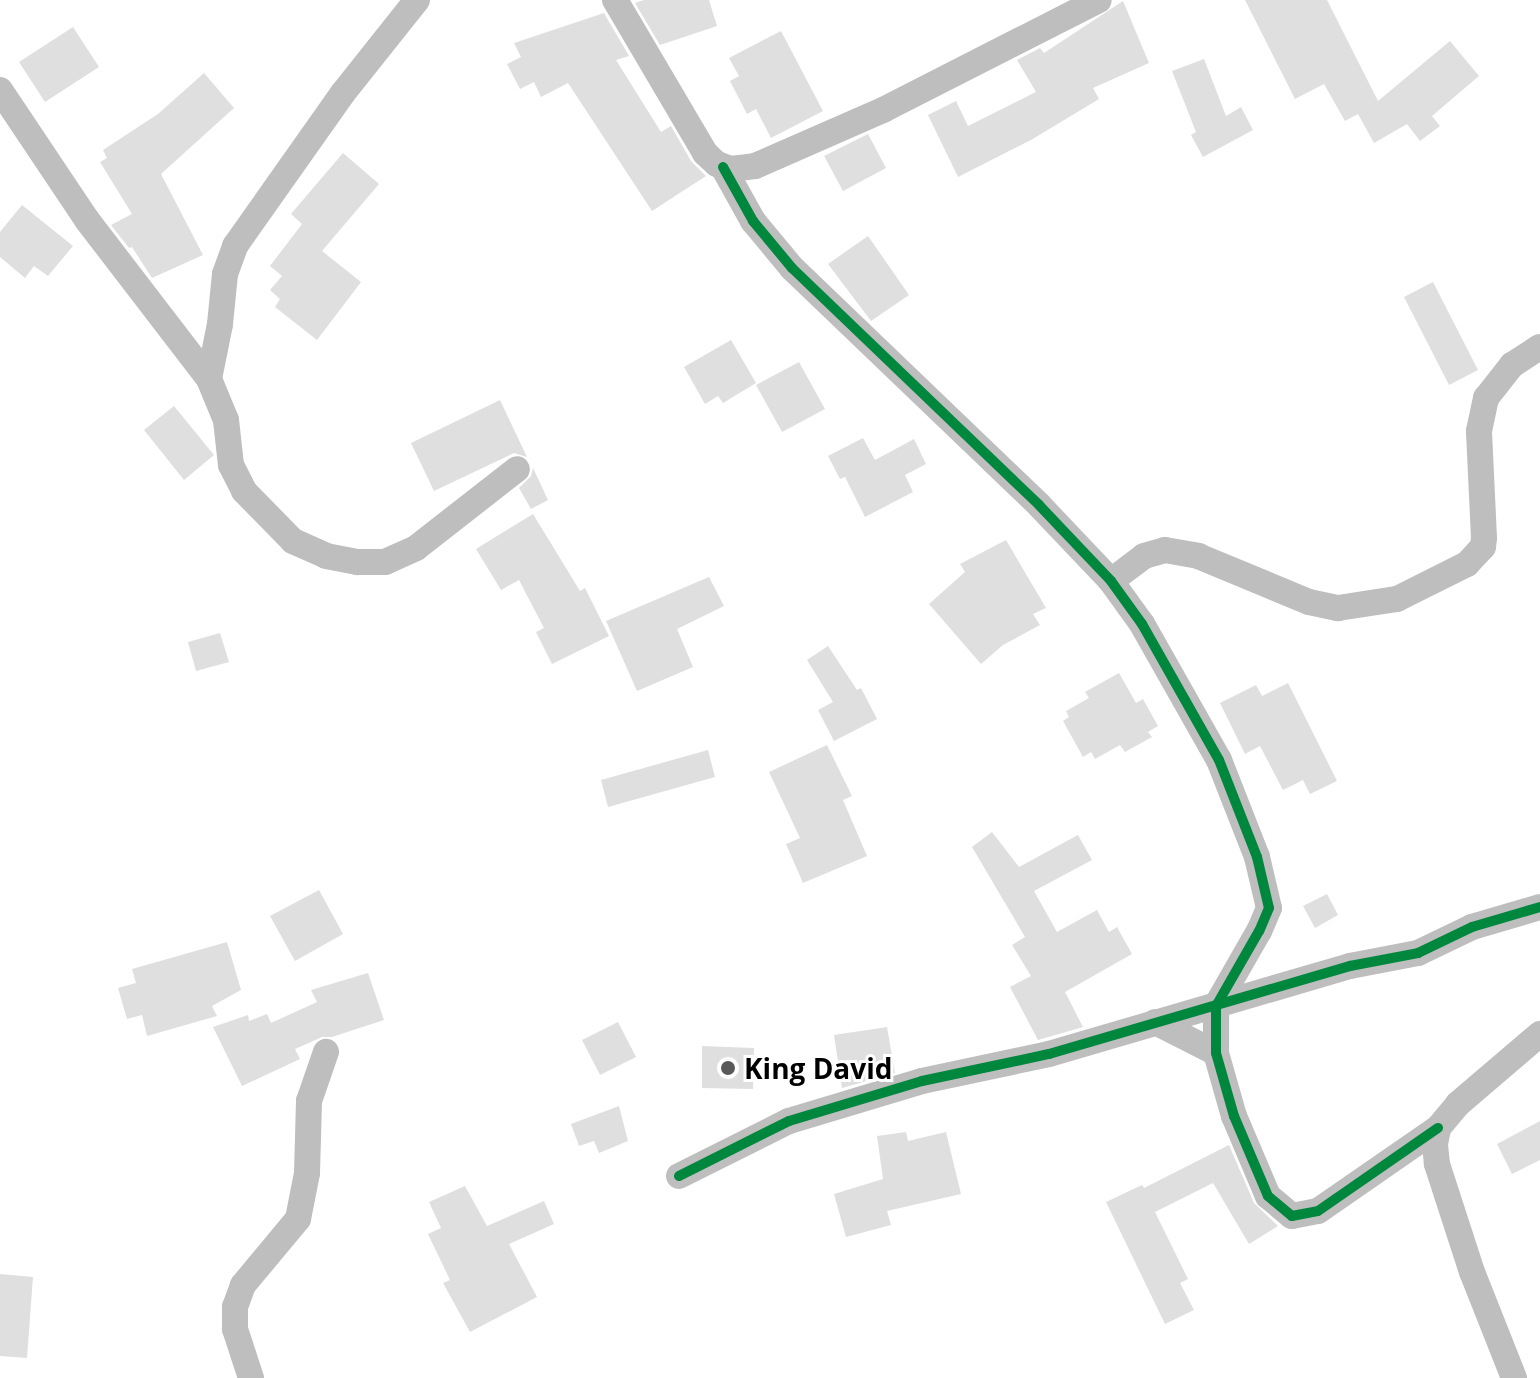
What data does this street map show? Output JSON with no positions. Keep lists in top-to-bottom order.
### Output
{
  "places": ["King David"]
}
